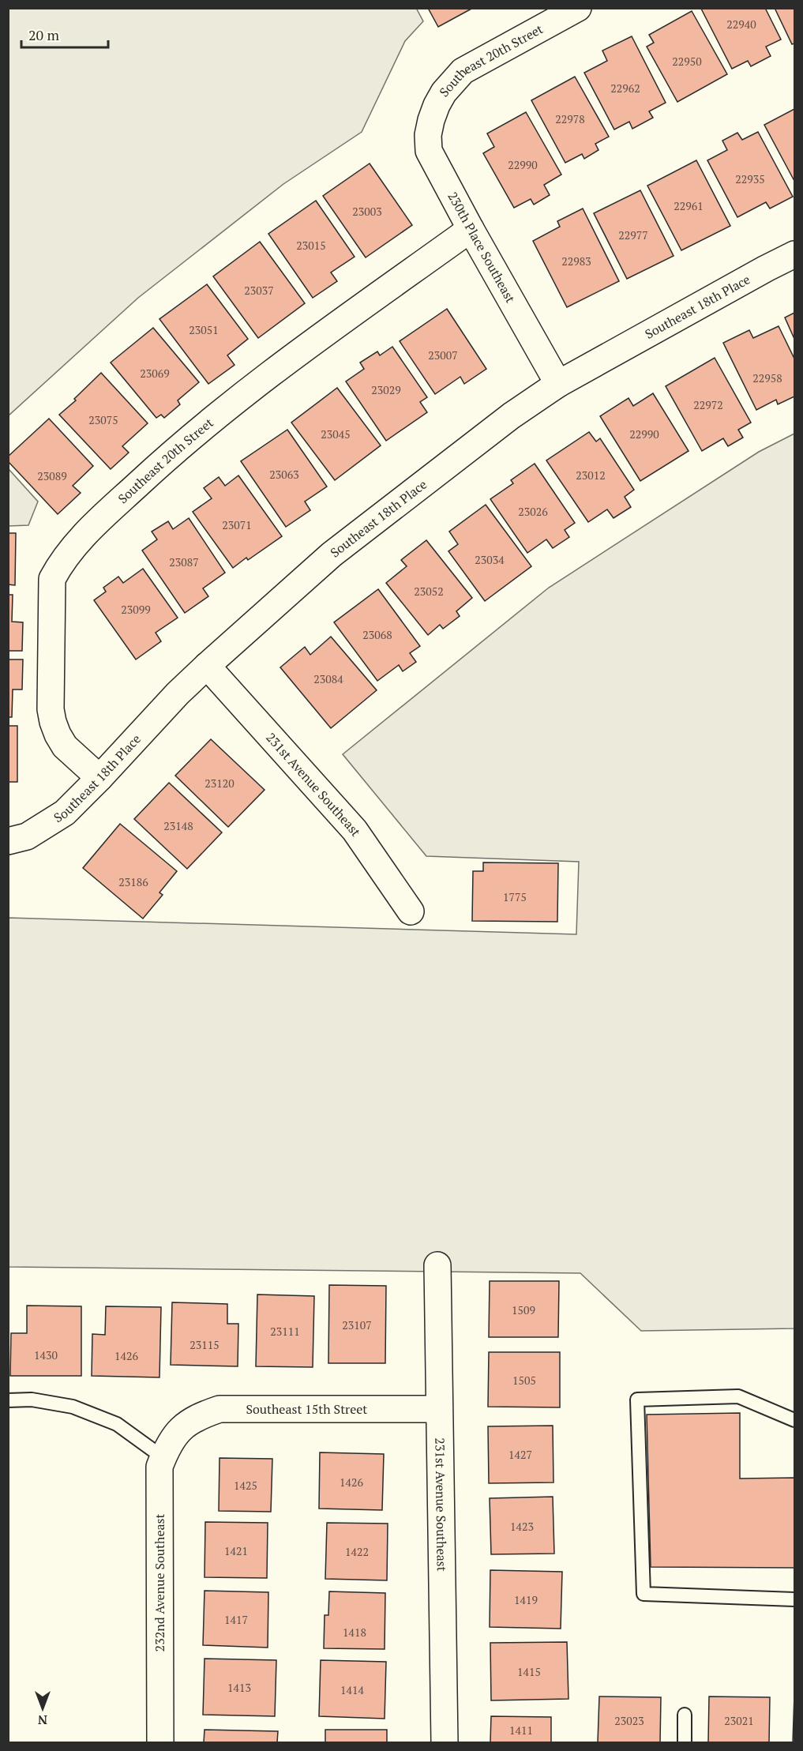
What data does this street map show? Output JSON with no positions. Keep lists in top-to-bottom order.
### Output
{
  "streets": {
    "street": [
      "Southeast 20th Street",
      "230th Place Southeast",
      "Southeast 18th Place",
      "231st Avenue Southeast",
      "Southeast 15th Street",
      "232nd Avenue Southeast"
    ]
  },
  "crossings": [
    ["Southeast 20th Street", "230th Place Southeast"],
    ["Southeast 20th Street", "Southeast 18th Place"],
    ["230th Place Southeast", "Southeast 18th Place"],
    ["Southeast 18th Place", "231st Avenue Southeast"],
    ["231st Avenue Southeast", "Southeast 15th Street"],
    ["Southeast 15th Street", "232nd Avenue Southeast"]
  ],
  "house_numbers": [
    "22940",
    "22950",
    "22962",
    "22978",
    "22990",
    "22935",
    "22961",
    "23003",
    "22977",
    "23015",
    "22983",
    "23037",
    "23051",
    "23007",
    "23069",
    "22958",
    "23029",
    "22972",
    "23075",
    "23045",
    "22990",
    "23063",
    "23012",
    "23089",
    "23026",
    "23071",
    "23034",
    "23087",
    "23052",
    "23099",
    "23068",
    "23084",
    "23120",
    "23148",
    "23186",
    "1775",
    "1509",
    "23107",
    "23111",
    "23115",
    "1430",
    "1426",
    "1505",
    "1427",
    "1426",
    "1425",
    "1423",
    "1421",
    "1422",
    "1419",
    "1417",
    "1418",
    "1415",
    "1413",
    "1414",
    "23023",
    "23021",
    "1411"
  ],
  "scale_bar": "20 m",
  "north": "bottom"
}
